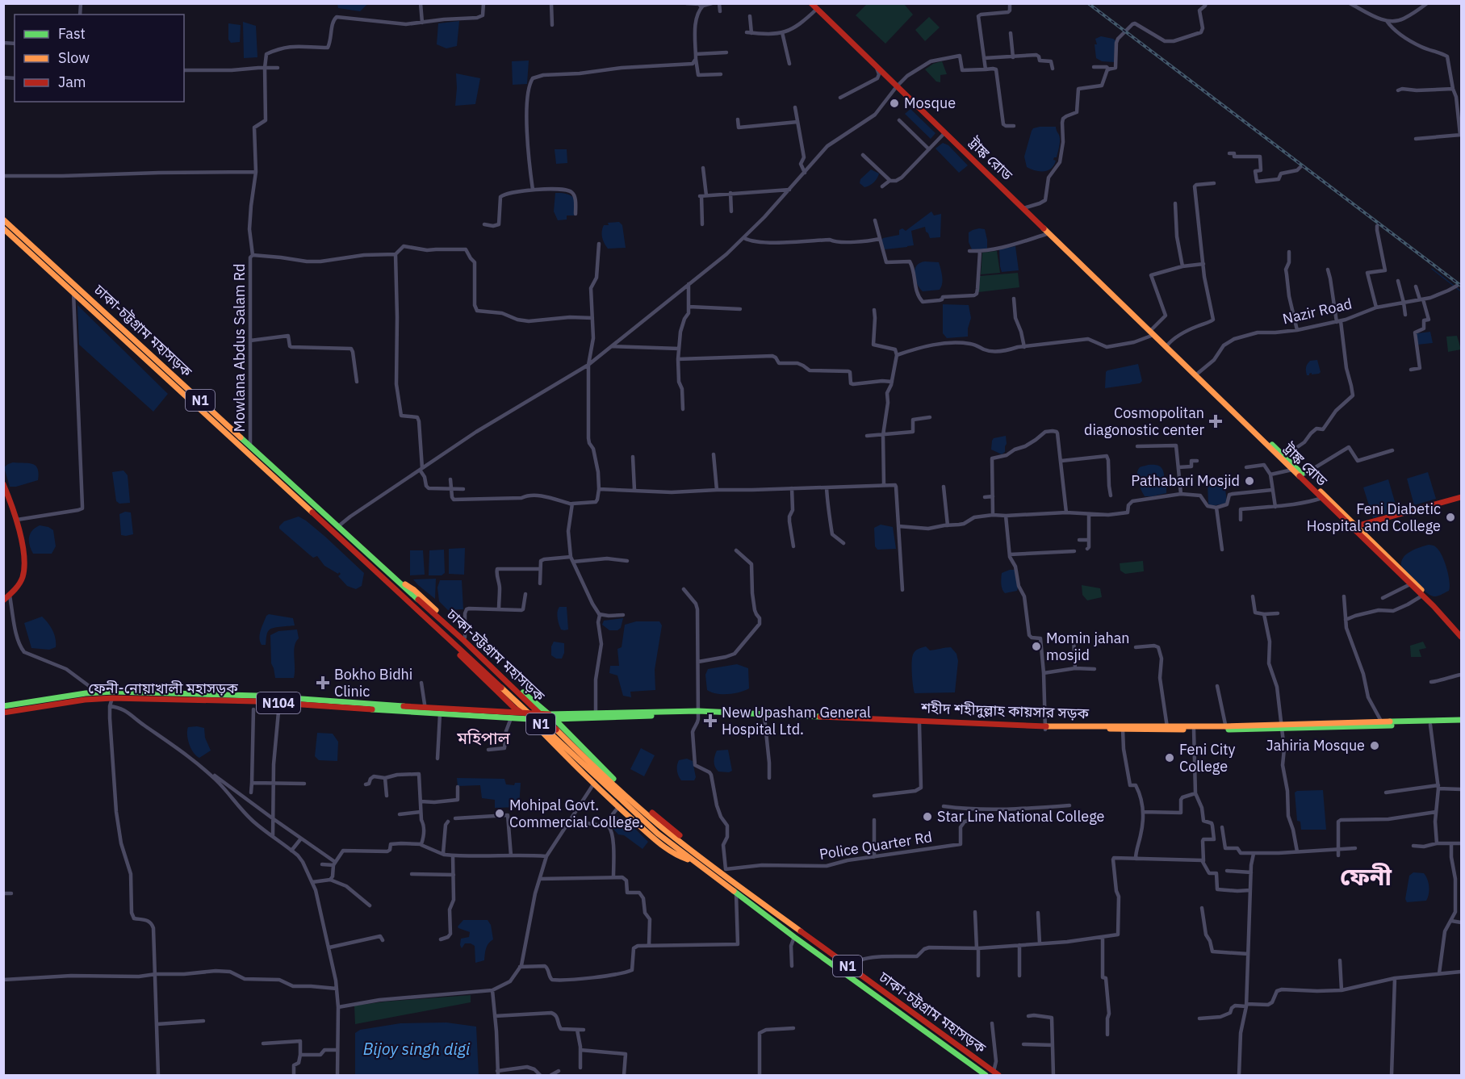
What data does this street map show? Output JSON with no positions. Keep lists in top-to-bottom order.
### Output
{
  "streets": {
    "main road": [
      "ট্রাঙ্ক রোড",
      "ঢাকা-চট্টগ্রাম মহাসড়ক",
      "N1",
      "ফেনী-নোয়াখালী মহাসড়ক",
      "N104",
      "শহীদ শহীদুল্লাহ কায়সার সড়ক"
    ],
    "street": ["Nazir Road", "Mowlana Abdus Salam Rd", "Police Quarter Rd"]
  },
  "crossings": [
    ["ট্রাঙ্ক রোড", "Nazir Road"],
    ["ঢাকা-চট্টগ্রাম মহাসড়ক", "Mowlana Abdus Salam Rd"],
    ["ফেনী-নোয়াখালী মহাসড়ক", "শহীদ শহীদুল্লাহ কায়সার সড়ক"],
    ["শহীদ শহীদুল্লাহ কায়সার সড়ক", "Police Quarter Rd"]
  ],
  "districts": ["মহিপাল", "ফেনী"],
  "water": ["Bijoy singh digi"],
  "places": {
    "other": [
      "Mosque",
      "Pathabari Mosjid",
      "Feni Diabetic Hospital and College",
      "Momin jahan mosjid",
      "Jahiria Mosque",
      "Feni City College",
      "Mohipal Govt. Commercial College.",
      "Star Line National College"
    ],
    "health": ["Cosmopolitan diagonostic center", "Bokho Bidhi Clinic", "New Upasham General Hospital Ltd."]
  },
  "legend": ["Fast", "Slow", "Jam"]
}
